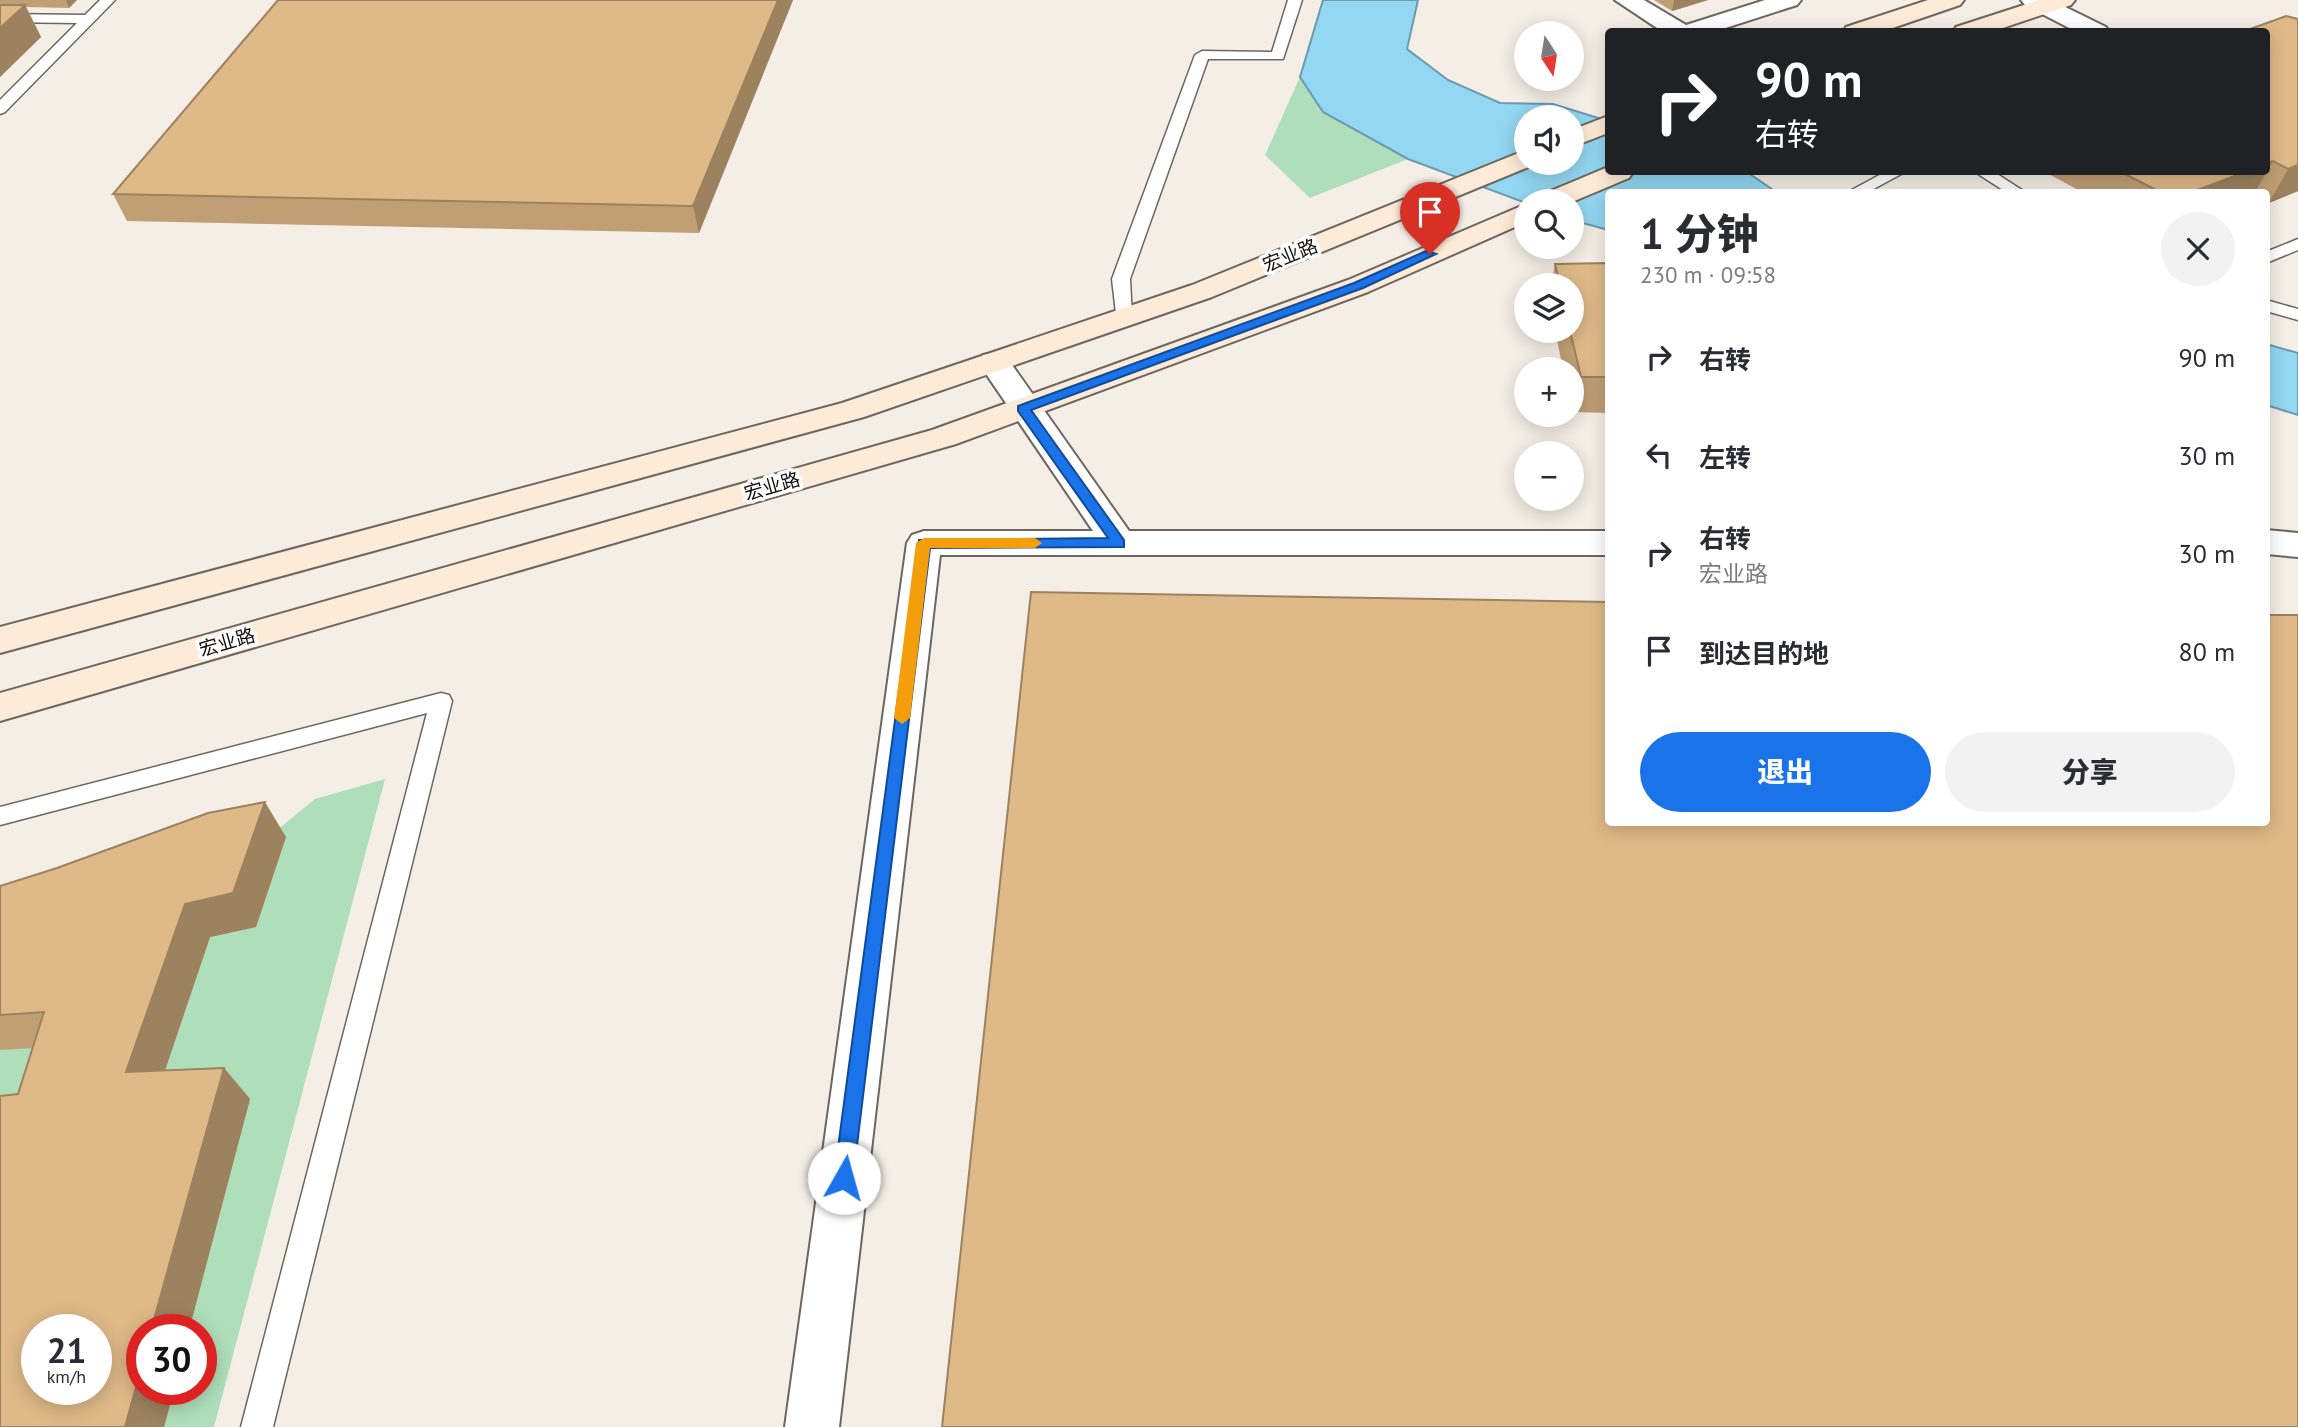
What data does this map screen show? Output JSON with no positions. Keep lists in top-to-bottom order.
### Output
{
  "streets": {
    "street": ["宏业路"]
  },
  "north": "bottom",
  "page": {
    "map_buttons": ["+", "−"],
    "turn": ["90 m", "右转"],
    "heading": ["1 分钟", "230 m · 09:58"],
    "list": [
      {
        "name": "右转",
        "value": "90 m"
      },
      {
        "name": "左转",
        "value": "30 m"
      },
      {
        "name": "右转",
        "note": "宏业路",
        "value": "30 m"
      },
      {
        "name": "到达目的地",
        "value": "80 m"
      }
    ],
    "buttons": ["退出", "分享"],
    "speed": "21 km/h",
    "limit": "30"
  }
}
